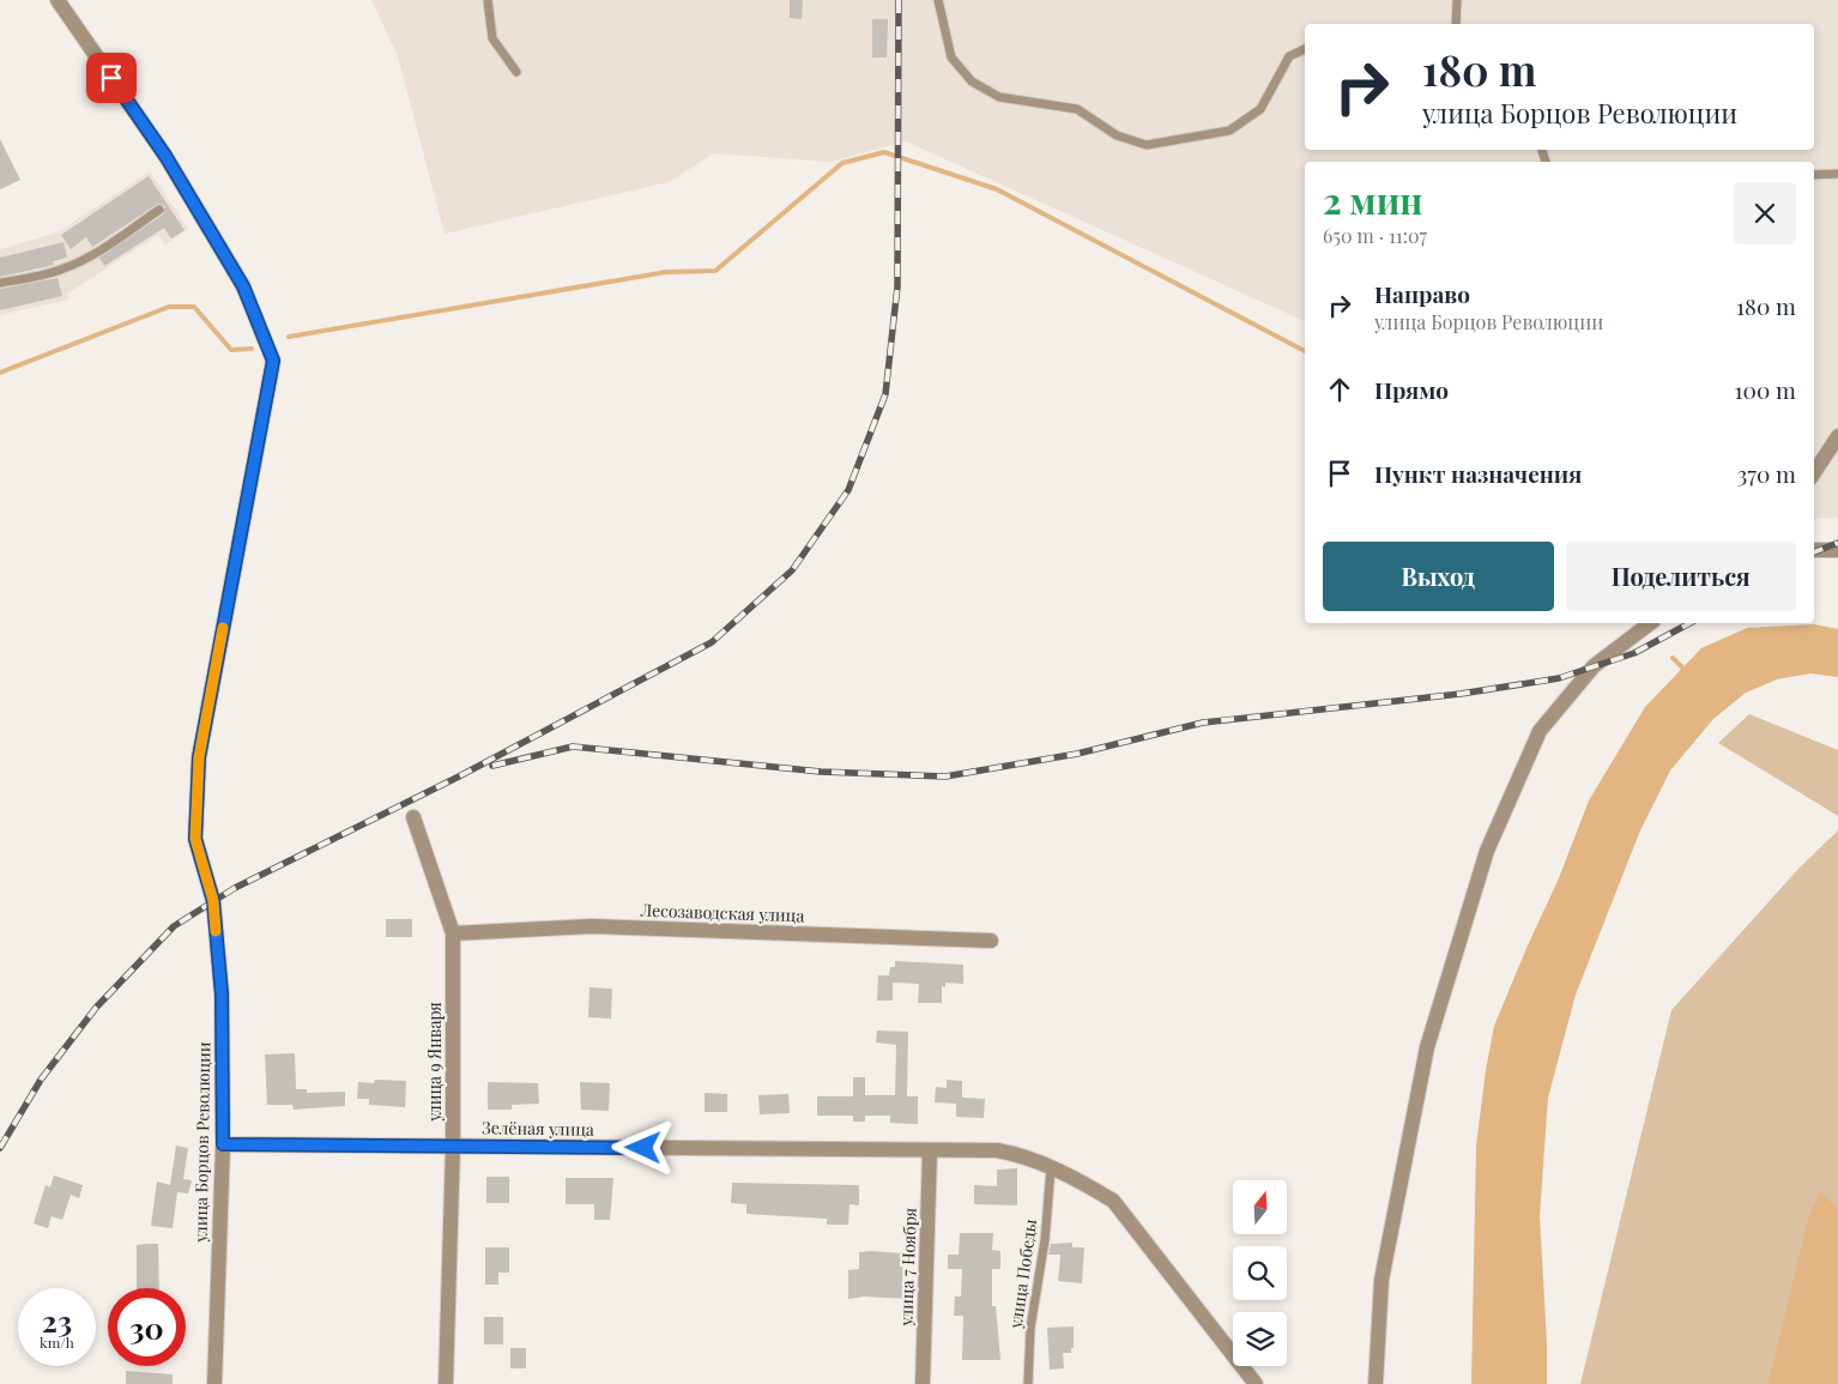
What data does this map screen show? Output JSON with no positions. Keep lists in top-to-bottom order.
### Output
{
  "streets": {
    "street": [
      "Лесозаводская улица",
      "улица 9 Января",
      "Зелёная улица",
      "улица Борцов Революции",
      "улица 7 Ноября"
    ],
    "lane": ["улица Победы"]
  },
  "crossings": [
    ["Лесозаводская улица", "улица 9 Января"],
    ["улица 9 Января", "Зелёная улица"],
    ["Зелёная улица", "улица Борцов Революции"],
    ["Зелёная улица", "улица 7 Ноября"],
    ["Зелёная улица", "улица Победы"]
  ],
  "north": "top",
  "page": {
    "turn": ["180 m", "улица Борцов Революции"],
    "heading": ["2 мин", "650 m · 11:07"],
    "list": [
      {
        "name": "Направо",
        "note": "улица Борцов Революции",
        "value": "180 m"
      },
      {
        "name": "Прямо",
        "value": "100 m"
      },
      {
        "name": "Пункт назначения",
        "value": "370 m"
      }
    ],
    "buttons": ["Выход", "Поделиться"],
    "speed": "23 km/h",
    "limit": "30"
  }
}
